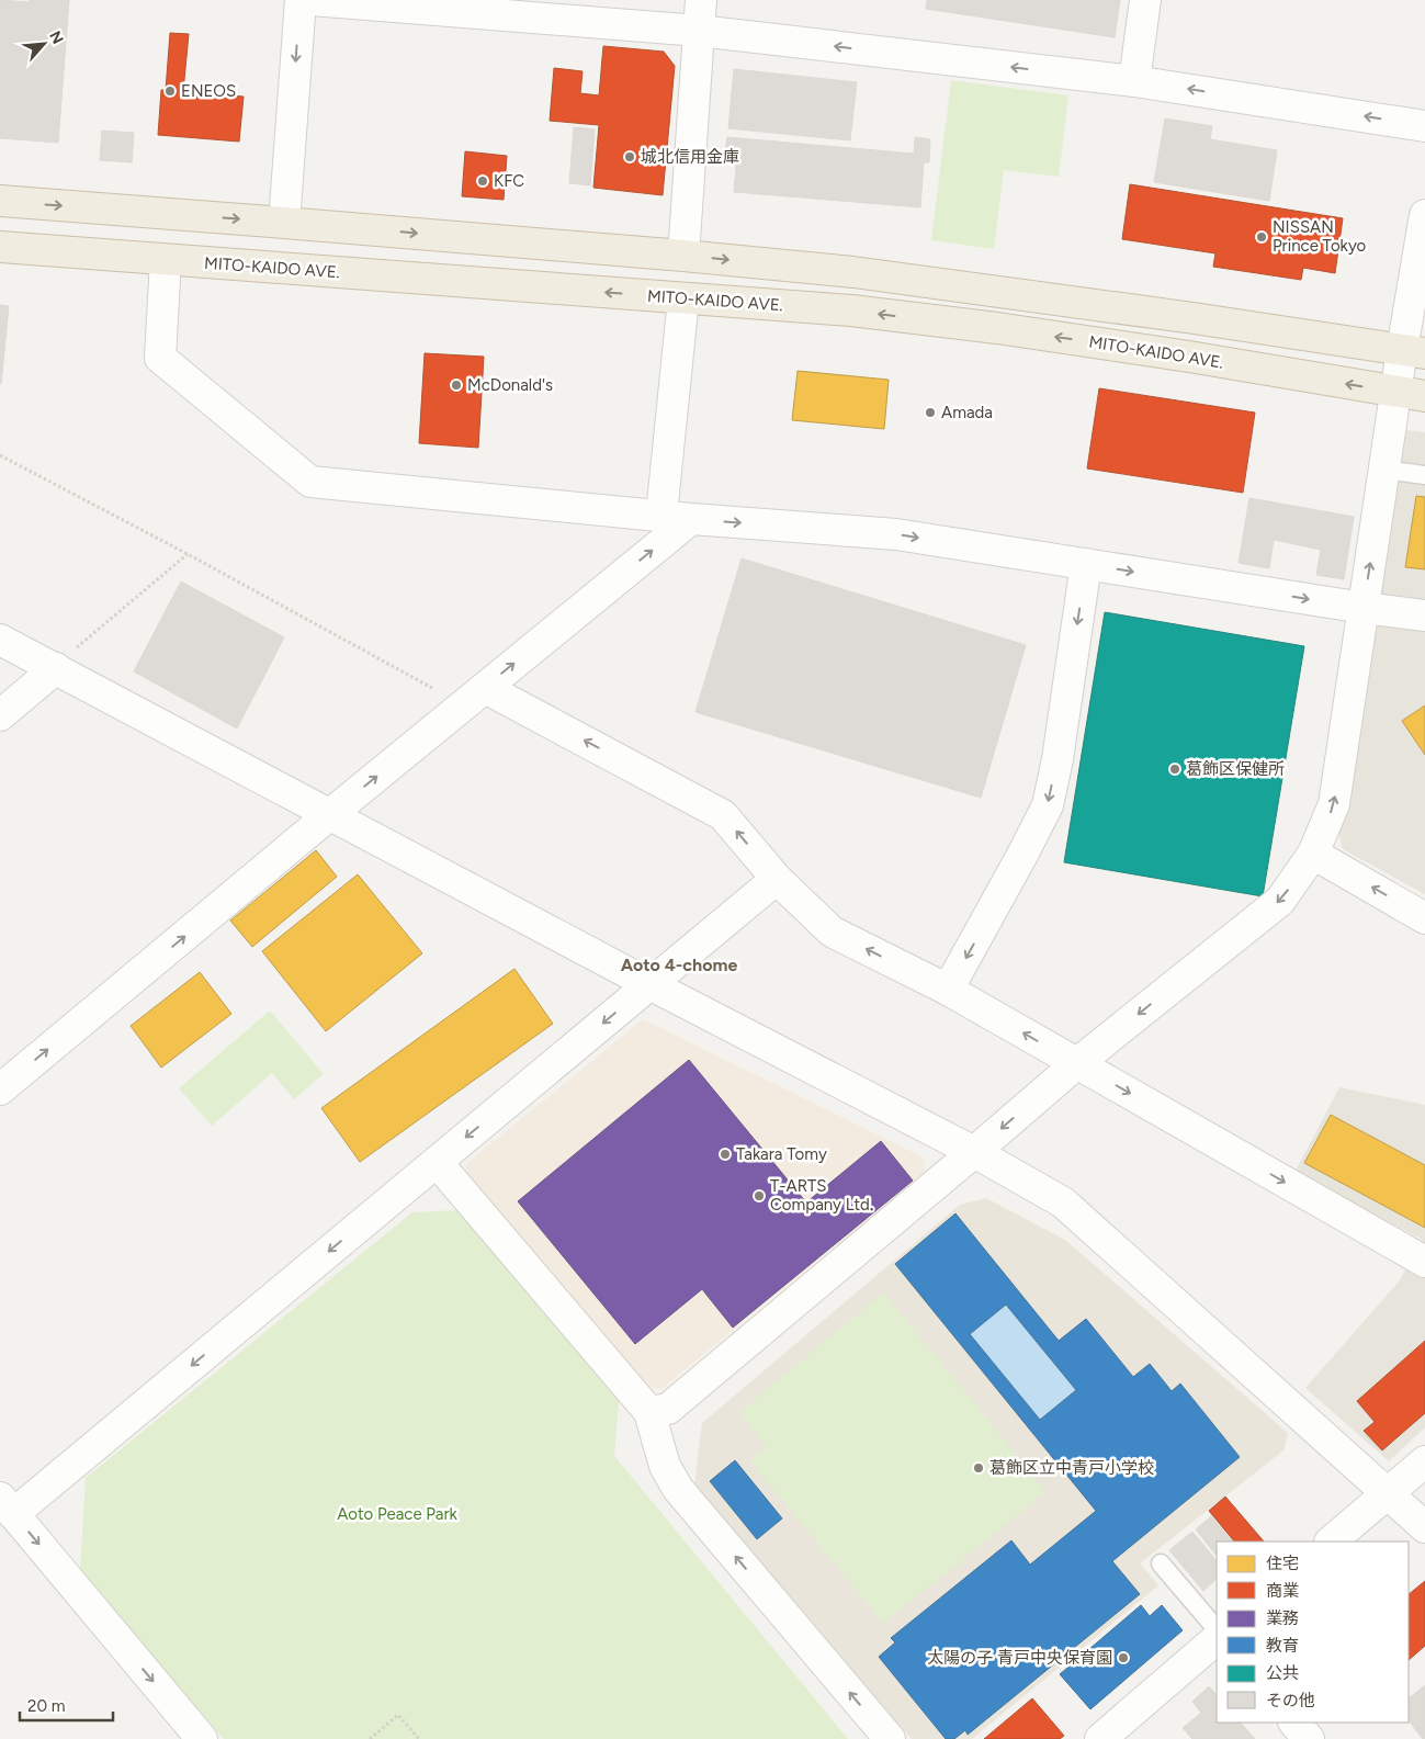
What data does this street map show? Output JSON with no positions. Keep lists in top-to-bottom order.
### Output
{
  "streets": {
    "highway": ["MITO-KAIDO AVE."]
  },
  "districts": ["Aoto 4-chome"],
  "parks": ["Aoto Peace Park"],
  "places": [
    "ENEOS",
    "城北信用金庫",
    "KFC",
    "NISSAN Prince Tokyo",
    "McDonald's",
    "Amada",
    "葛飾区保健所",
    "Takara Tomy",
    "T-ARTS Company Ltd.",
    "葛飾区立中青戸小学校",
    "太陽の子 青戸中央保育園"
  ],
  "legend": [
    "住宅",
    "商業",
    "業務",
    "教育",
    "公共",
    "その他"
  ],
  "scale_bar": "20 m",
  "north": "top right"
}
